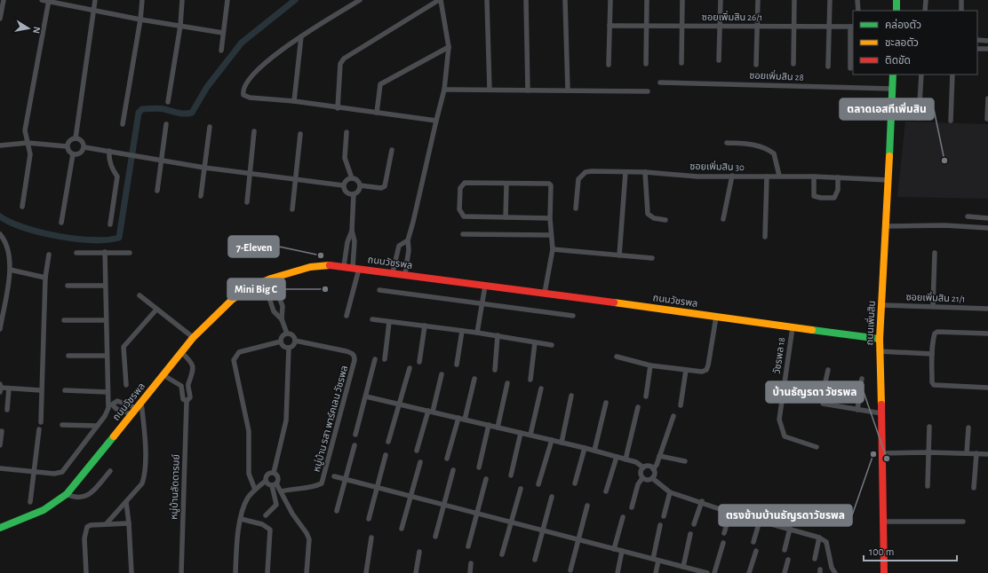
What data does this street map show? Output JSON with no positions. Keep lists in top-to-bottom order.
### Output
{
  "streets": {
    "street": [
      "ซอยเพิ่มสิน 26/1",
      "ซอยเพิ่มสิน 28",
      "ซอยเพิ่มสิน 30",
      "ถนนวัชรพล",
      "ซอยเพิ่มสิน 21/1",
      "ถนนเพิ่มสิน",
      "วัชรพล 18",
      "หมู่บ้าน รสา พาร์คเลน วัชรพล",
      "หมู่บ้านลัดดารมย์"
    ]
  },
  "crossings": [
    ["ซอยเพิ่มสิน 28", "ถนนเพิ่มสิน"],
    ["ซอยเพิ่มสิน 30", "ถนนเพิ่มสิน"],
    ["ถนนวัชรพล", "ถนนเพิ่มสิน"],
    ["ถนนวัชรพล", "วัชรพล 18"],
    ["ถนนวัชรพล", "หมู่บ้านลัดดารมย์"],
    ["ซอยเพิ่มสิน 21/1", "ถนนเพิ่มสิน"]
  ],
  "places": [
    "ตลาดเอสทีเพิ่มสิน",
    "7-Eleven",
    "Mini Big C",
    "ตรงข้ามบ้านธัญรดาวัชรพล",
    "บ้านธัญรดา วัชรพล"
  ],
  "legend": ["คล่องตัว", "ชะลอตัว", "ติดขัด"],
  "scale_bar": "100 m",
  "north": "right"
}
